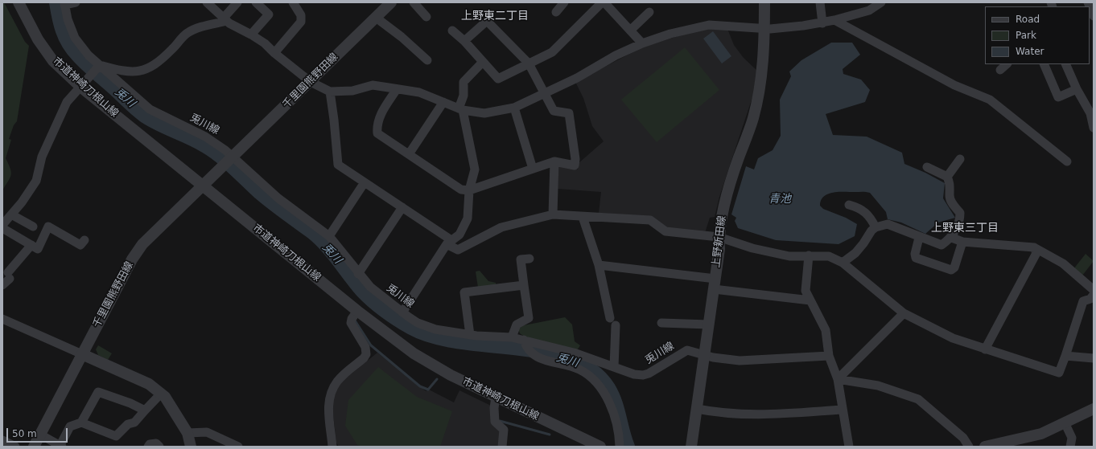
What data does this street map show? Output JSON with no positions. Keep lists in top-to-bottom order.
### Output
{
  "streets": {
    "street": [
      "千里園熊野田線",
      "市道神崎刀根山線",
      "兎川線",
      "上野新田線"
    ]
  },
  "crossings": [
    ["千里園熊野田線", "市道神崎刀根山線"],
    ["千里園熊野田線", "兎川線"],
    ["兎川線", "上野新田線"]
  ],
  "districts": ["上野東二丁目", "上野東三丁目"],
  "water": ["兎川", "青池"],
  "legend": ["Road", "Park", "Water"],
  "scale_bar": "50 m"
}
